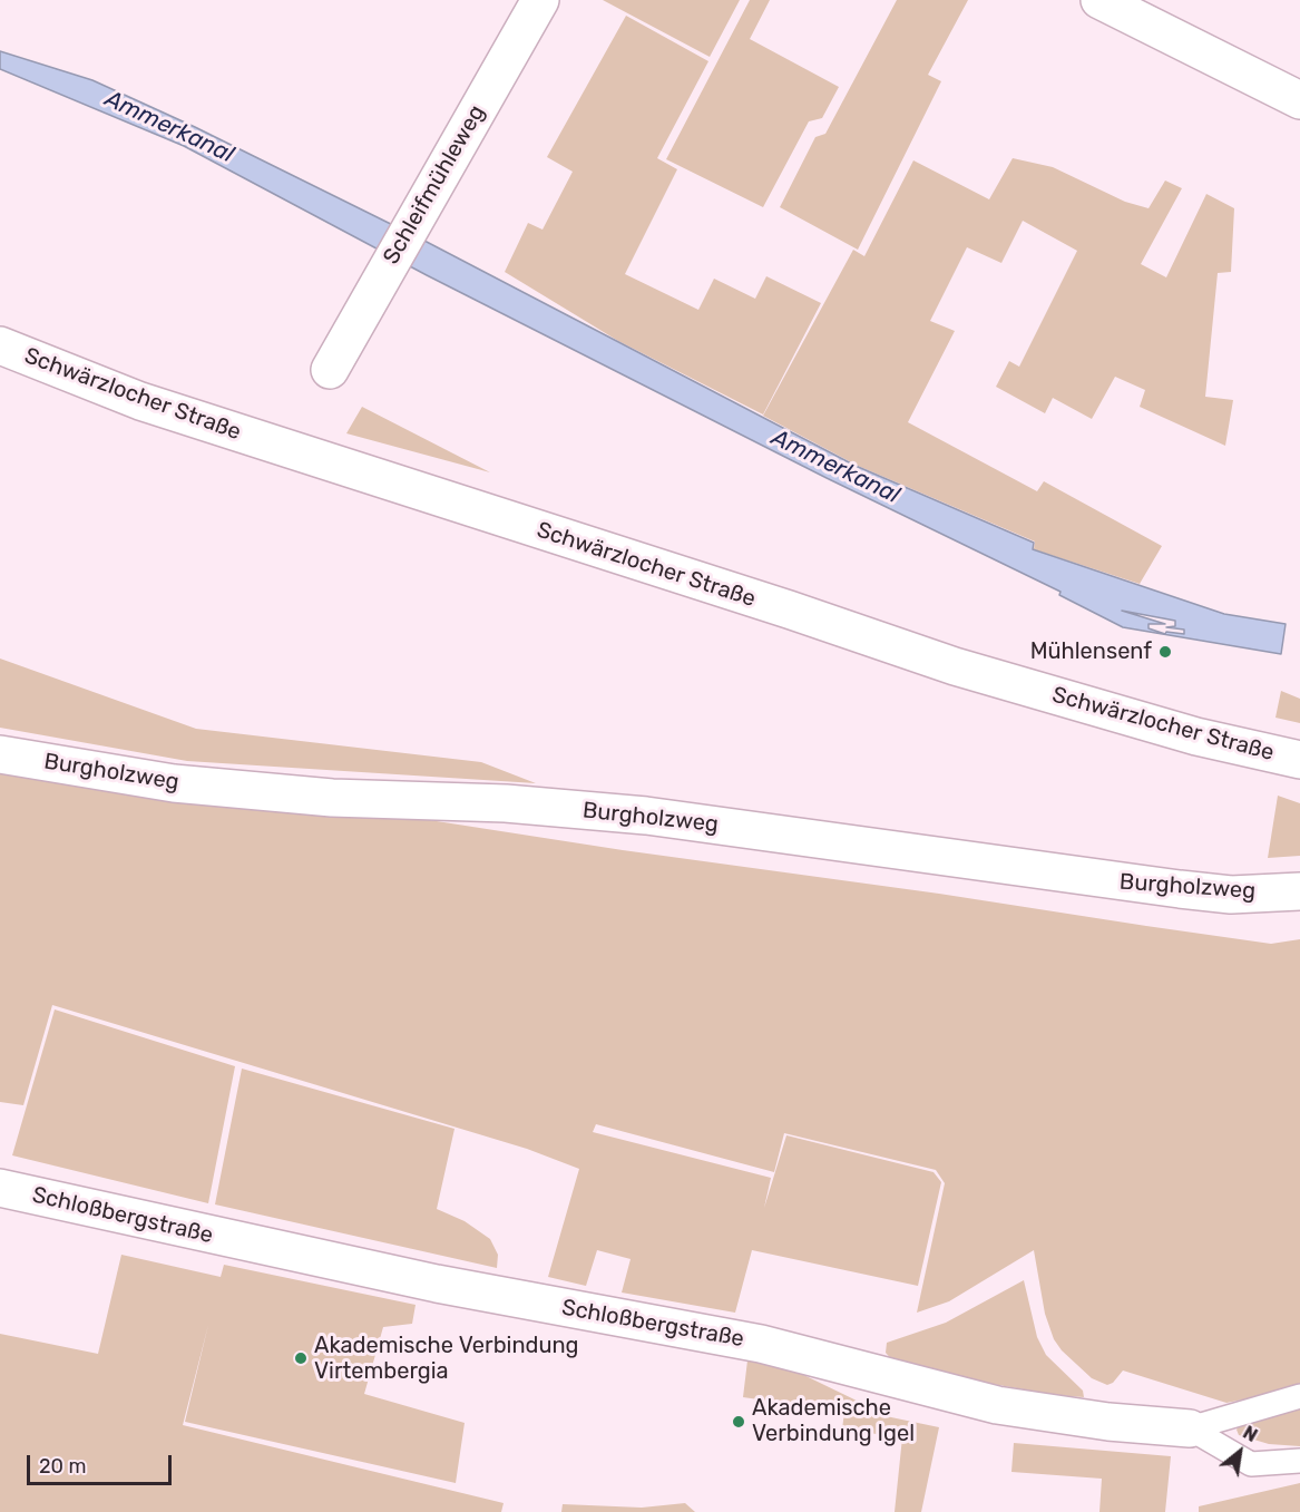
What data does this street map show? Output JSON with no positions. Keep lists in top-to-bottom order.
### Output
{
  "streets": {
    "street": [
      "Schleifmühleweg",
      "Schwärzlocher Straße",
      "Burgholzweg",
      "Schloßbergstraße"
    ]
  },
  "water": ["Ammerkanal"],
  "places": ["Mühlensenf", "Akademische Verbindung Virtembergia", "Akademische Verbindung Igel"],
  "scale_bar": "20 m",
  "north": "top right"
}
